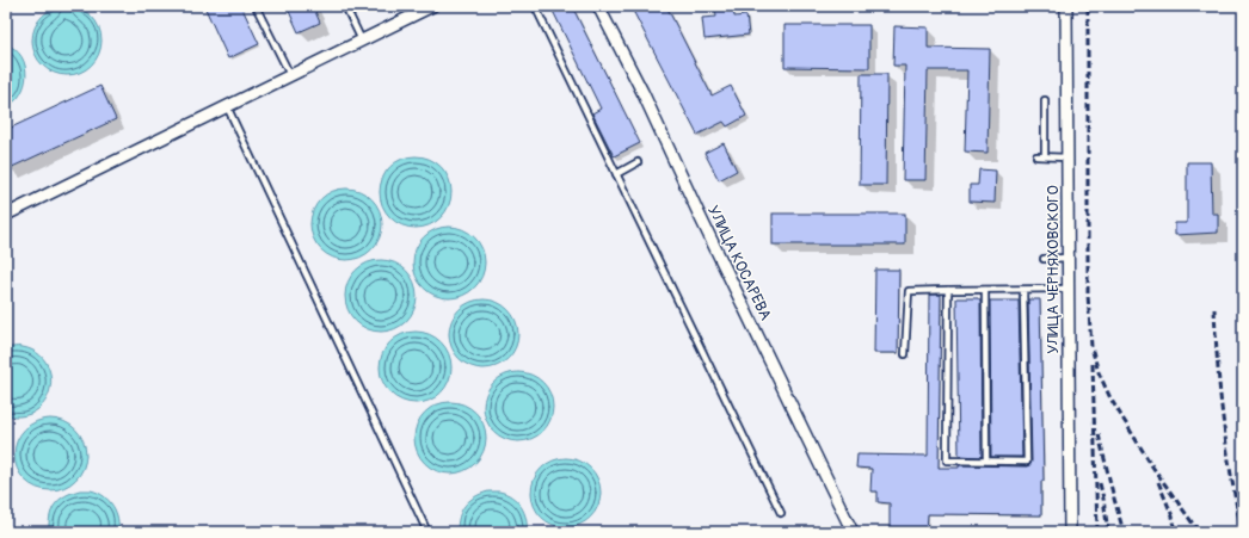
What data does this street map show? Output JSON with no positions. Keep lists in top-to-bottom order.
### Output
{
  "streets": {
    "street": ["УЛИЦА КОСАРЕВА", "УЛИЦА ЧЕРНЯХОВСКОГО"]
  }
}
